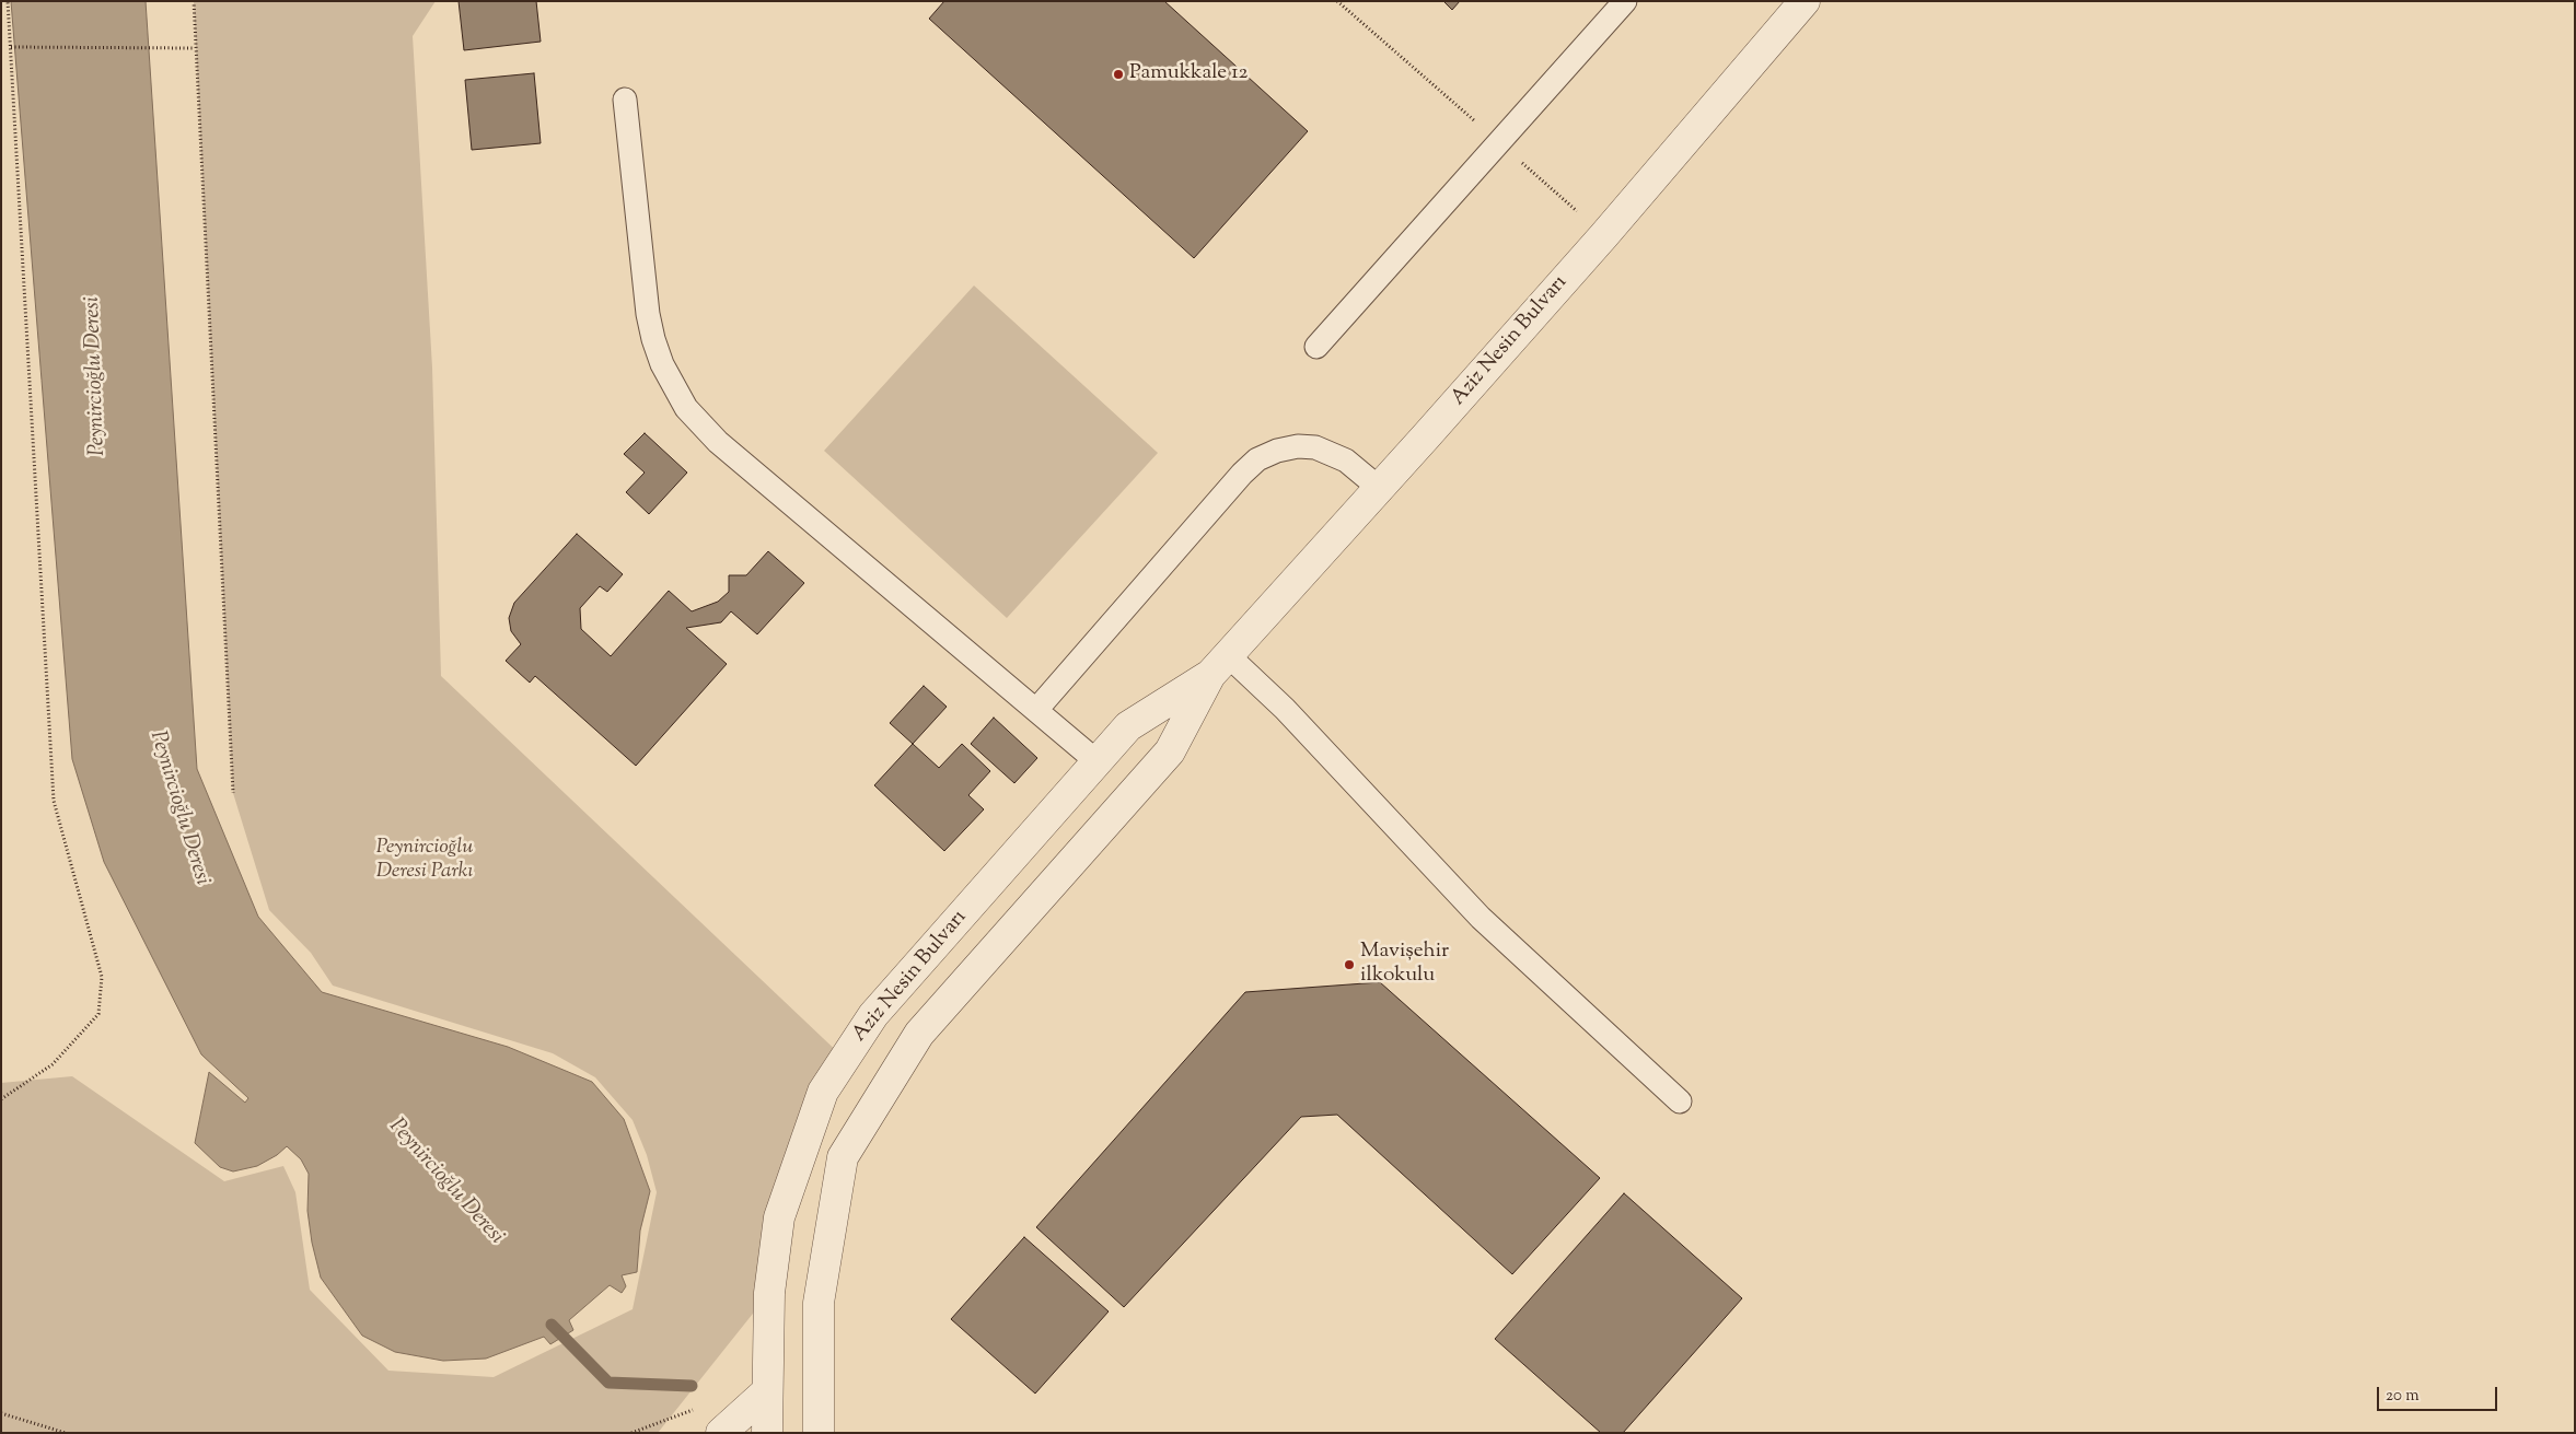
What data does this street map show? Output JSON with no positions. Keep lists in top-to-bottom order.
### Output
{
  "streets": {
    "street": ["Aziz Nesin Bulvarı"]
  },
  "water": ["Peynircioğlu Deresi"],
  "parks": ["Peynircioğlu Deresi Parkı"],
  "places": ["Pamukkale 12", "Mavişehir ilkokulu"],
  "scale_bar": "20 m"
}
